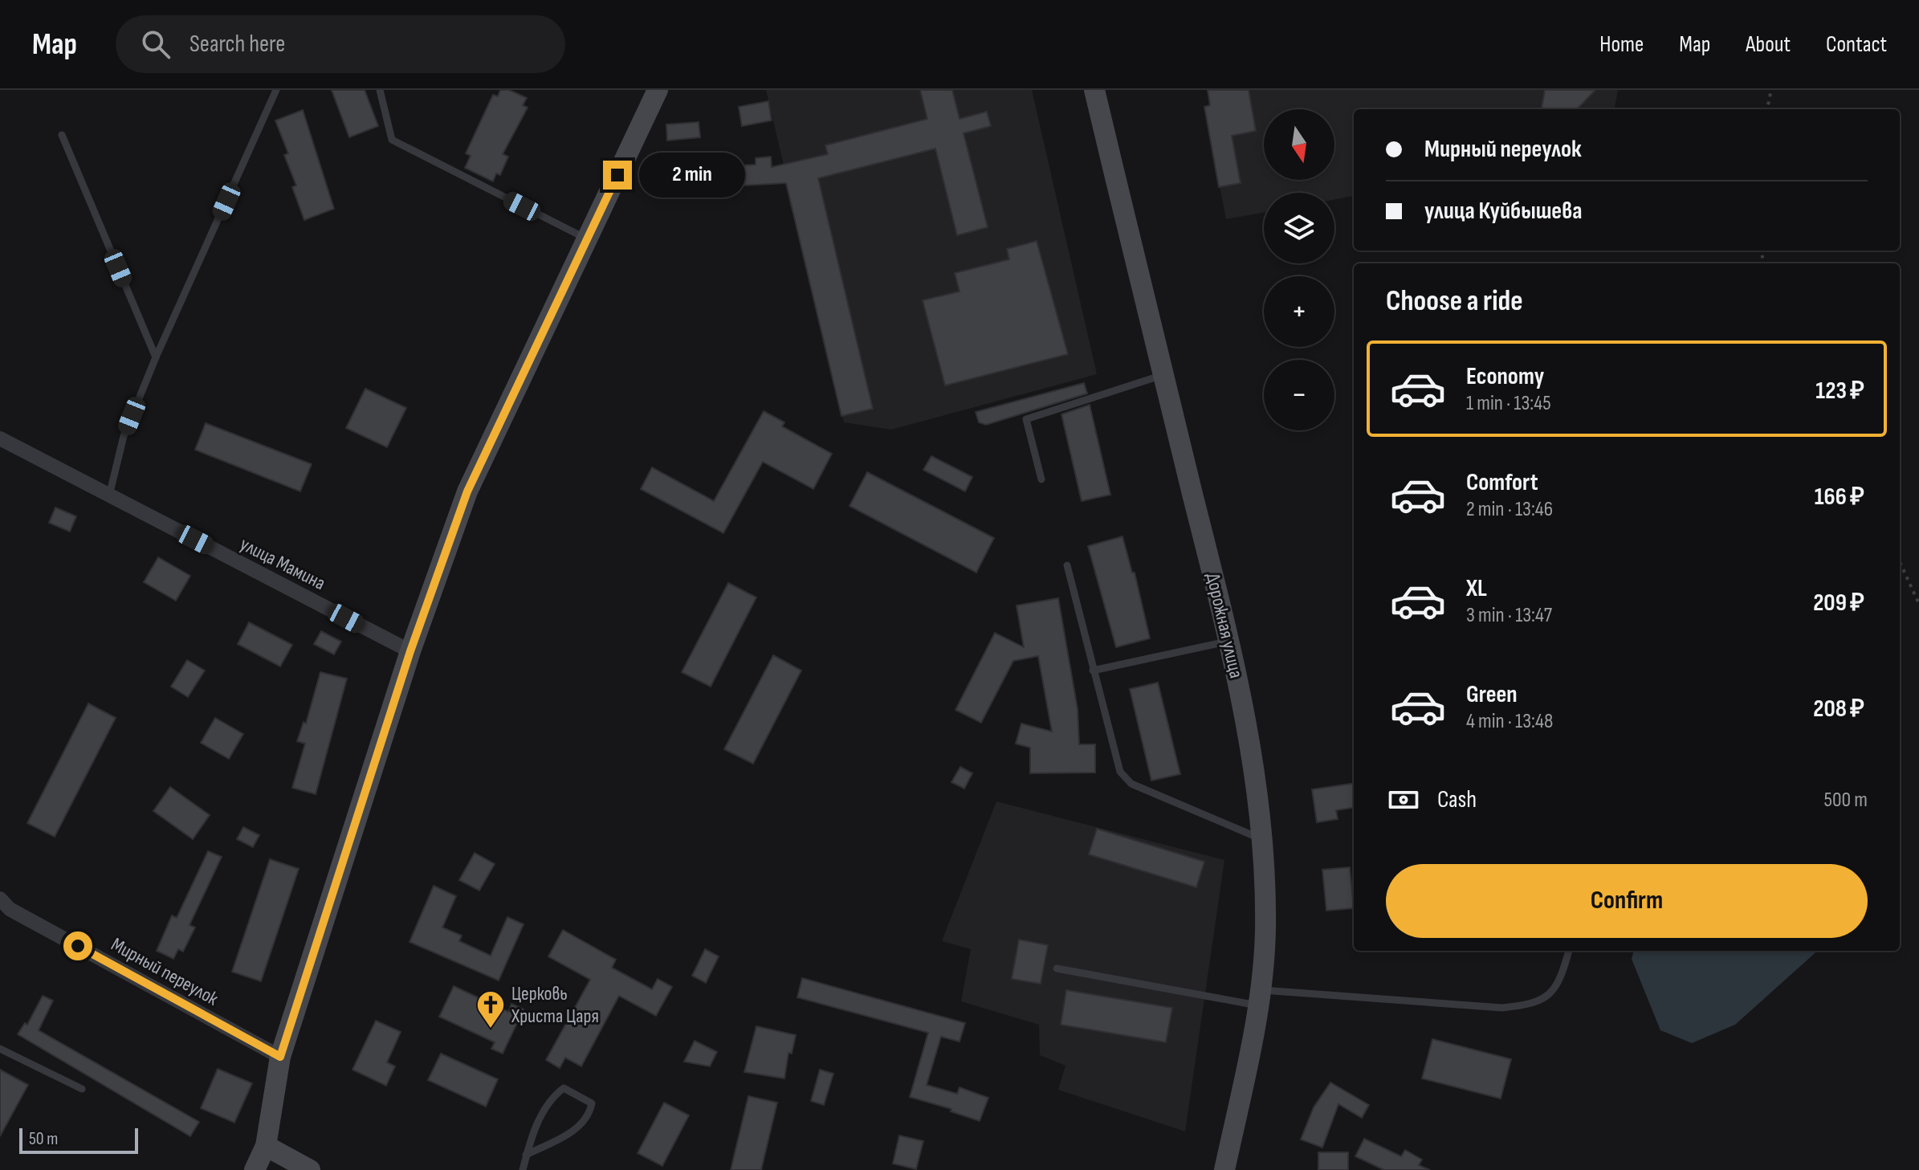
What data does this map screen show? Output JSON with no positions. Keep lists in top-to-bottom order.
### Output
{
  "streets": {
    "street": ["улица Мамина", "Дорожная улица", "Мирный переулок"]
  },
  "places": {
    "church": ["Церковь Христа Царя"]
  },
  "scale_bar": "50 m",
  "north": "bottom",
  "page": {
    "header": "Map",
    "search": "Search here",
    "nav": [
      "Home",
      "Map",
      "About",
      "Contact"
    ],
    "map_buttons": ["+", "−"],
    "banner": ["Мирный переулок", "улица Куйбышева"],
    "bubble": "2 min",
    "heading": "Choose a ride",
    "list": [
      {
        "name": "Economy",
        "note": "1 min · 13:45",
        "value": "123 ₽"
      },
      {
        "name": "Comfort",
        "note": "2 min · 13:46",
        "value": "166 ₽"
      },
      {
        "name": "XL",
        "note": "3 min · 13:47",
        "value": "209 ₽"
      },
      {
        "name": "Green",
        "note": "4 min · 13:48",
        "value": "208 ₽"
      }
    ],
    "pay": ["Cash", "500 m"],
    "buttons": "Confirm",
    "scale": "50 m"
  }
}
